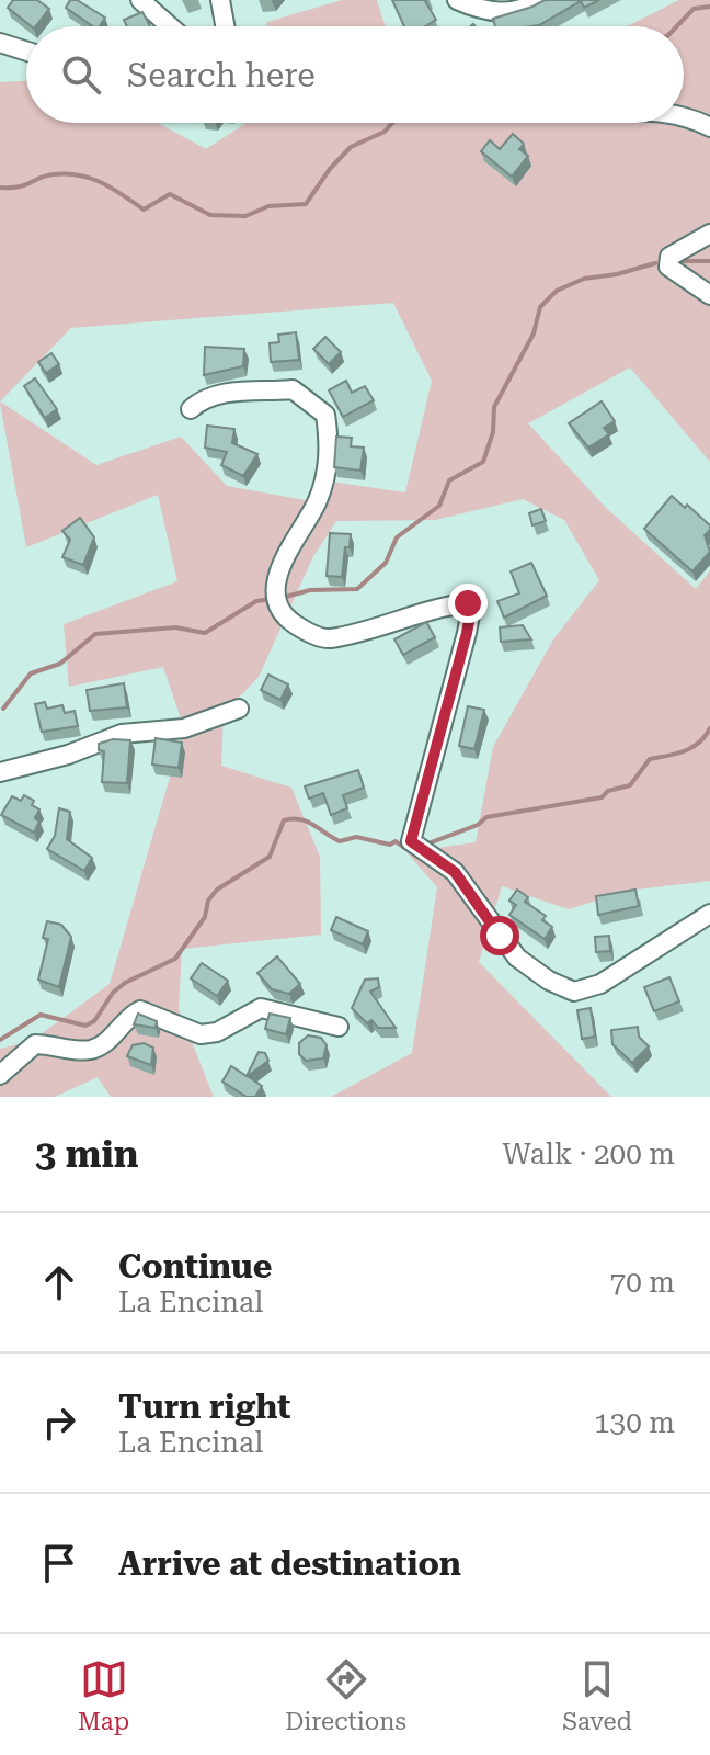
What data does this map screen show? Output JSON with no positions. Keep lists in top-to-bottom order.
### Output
{
  "page": {
    "search": "Search here",
    "heading": ["3 min", "Walk · 200 m"],
    "list": [
      ["Continue", "La Encinal", "70 m"],
      ["Turn right", "La Encinal", "130 m"],
      "Arrive at destination"
    ],
    "nav": ["Map", "Directions", "Saved"]
  }
}
